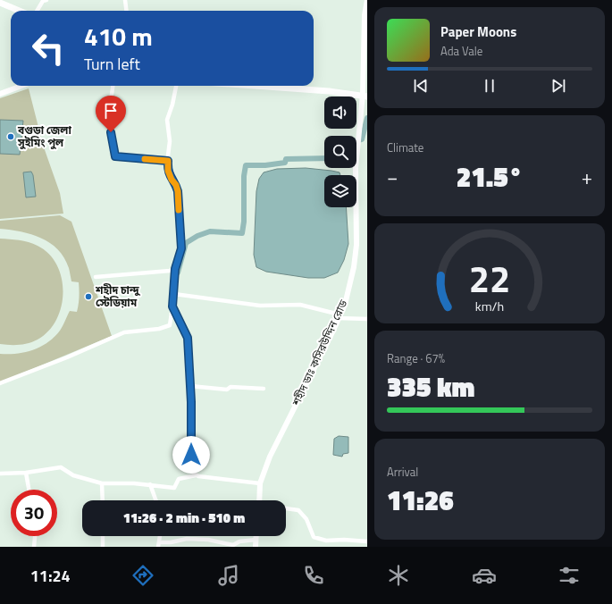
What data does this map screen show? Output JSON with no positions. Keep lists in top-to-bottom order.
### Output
{
  "streets": {
    "street": ["শহীদ ডাঃ কসিরউদ্দিন রোড"]
  },
  "places": ["বগুড়া জেলা সুইমিং পুল", "শহীদ চান্দু স্টেডিয়াম"],
  "page": {
    "turn": ["410 m", "Turn left"],
    "song": ["Paper Moons", "Ada Vale"],
    "tile": [
      "Climate",
      ["Range · 67%", "335 km"],
      ["Arrival", "11:26"]
    ],
    "heat": ["−", "21.5°", "+"],
    "limit": "30",
    "trip": "11:26 · 2 min · 510 m",
    "tabs": "11:24",
    "gauge": ["22", "km/h"]
  }
}
